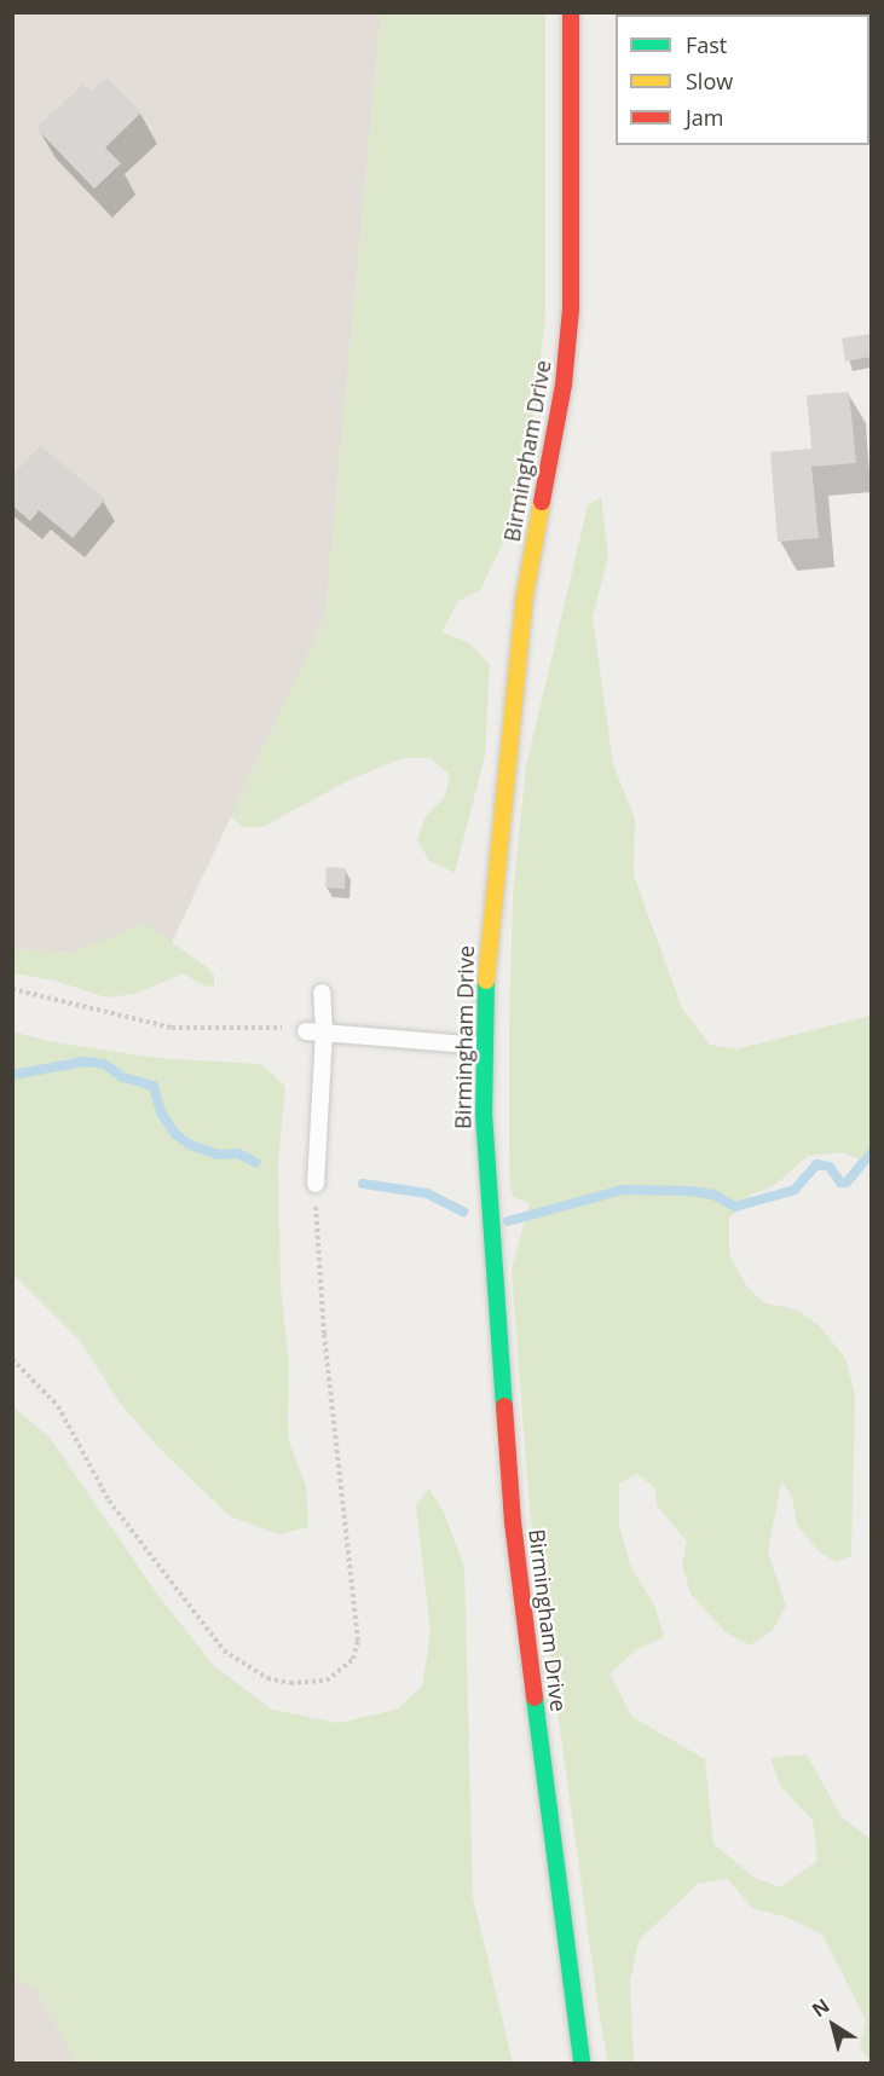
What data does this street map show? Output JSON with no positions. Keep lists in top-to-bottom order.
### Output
{
  "streets": {
    "street": ["Birmingham Drive"]
  },
  "legend": ["Fast", "Slow", "Jam"],
  "north": "top left"
}
